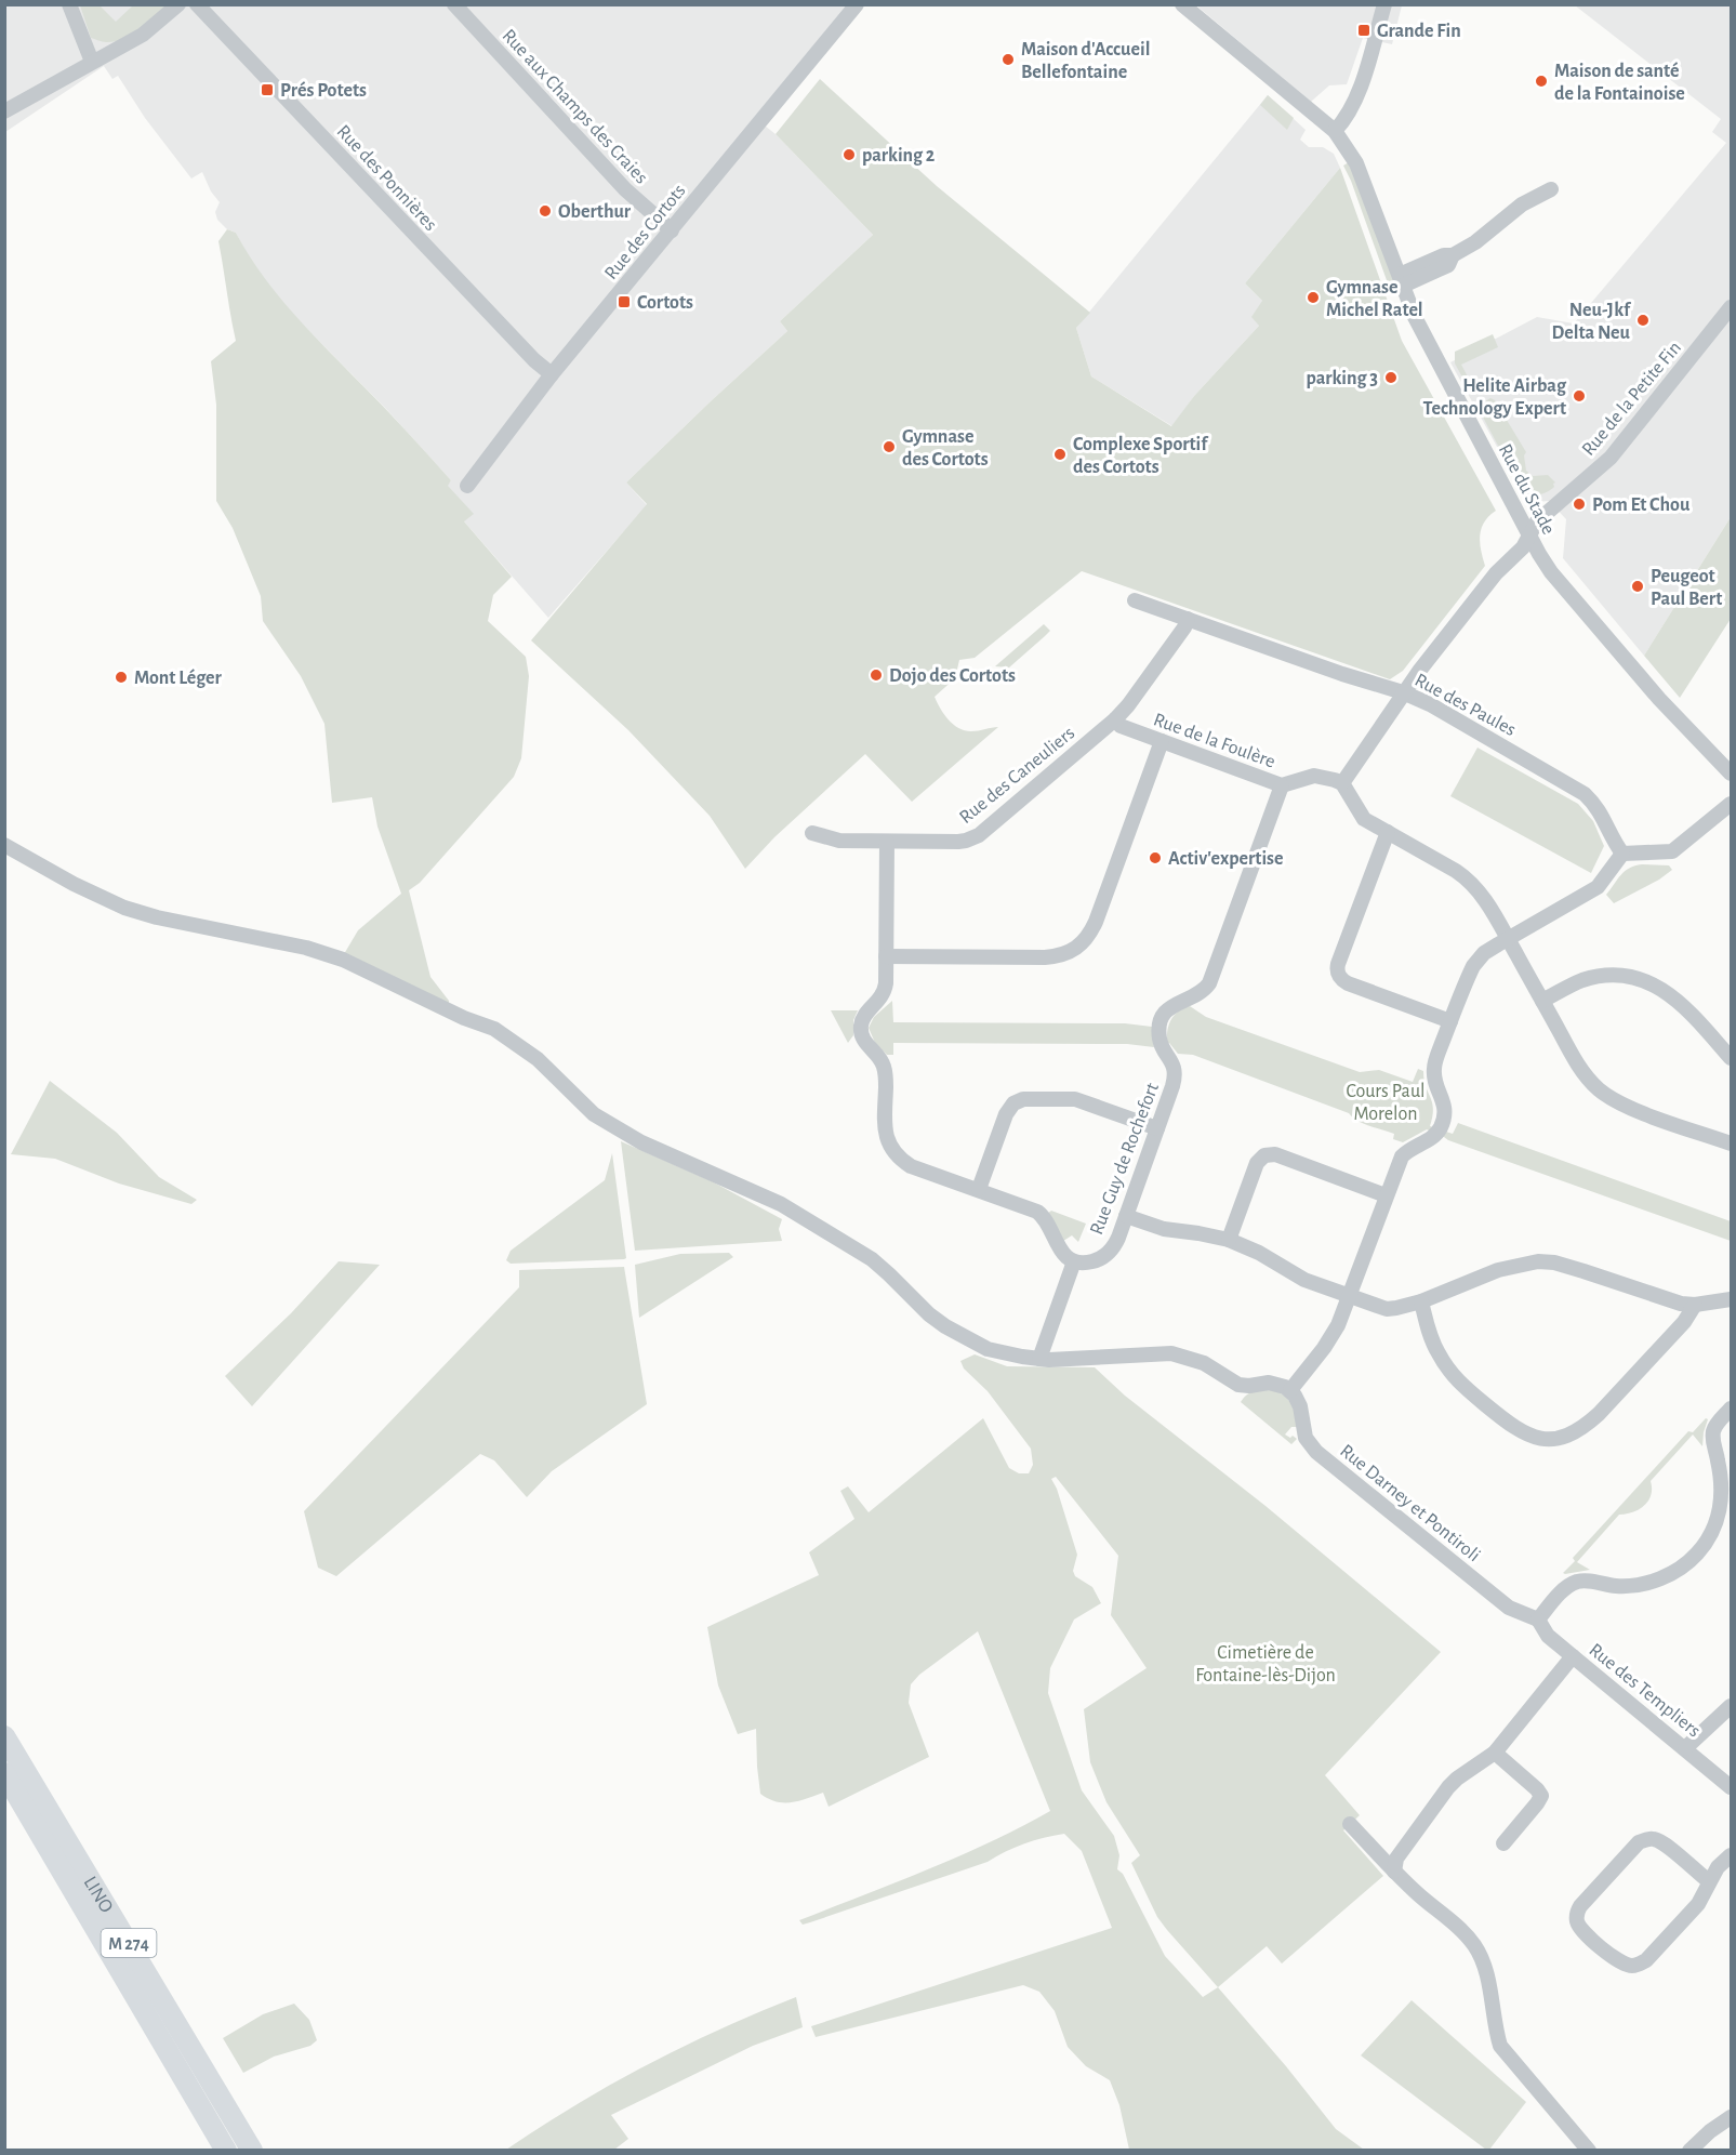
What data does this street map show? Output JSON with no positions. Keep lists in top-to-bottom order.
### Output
{
  "streets": {
    "highway": ["LINO", "M 274"],
    "street": [
      "Rue aux Champs des Craies",
      "Rue des Ponnières",
      "Rue des Cortots",
      "Rue de la Petite Fin",
      "Rue du Stade",
      "Rue des Paules",
      "Rue de la Foulère",
      "Rue des Caneuliers",
      "Rue Guy de Rochefort",
      "Rue Darney et Pontiroli",
      "Rue des Templiers"
    ]
  },
  "crossings": [
    ["Rue aux Champs des Craies", "Rue des Cortots"],
    ["Rue des Ponnières", "Rue des Cortots"],
    ["Rue de la Petite Fin", "Rue du Stade"],
    ["Rue de la Petite Fin", "Rue des Paules"],
    ["Rue de la Petite Fin", "Rue de la Foulère"],
    ["Rue des Paules", "Rue des Caneuliers"],
    ["Rue de la Foulère", "Rue des Caneuliers"],
    ["Rue de la Foulère", "Rue Guy de Rochefort"],
    ["Rue Darney et Pontiroli", "Rue des Templiers"]
  ],
  "parks": ["Cours Paul Morelon", "Cimetière de Fontaine-lès-Dijon"],
  "places": {
    "transit": ["Grande Fin", "Prés Potets", "Cortots"],
    "other": [
      "Maison d'Accueil Bellefontaine",
      "Maison de santé de la Fontainoise",
      "parking 2",
      "Oberthur",
      "Gymnase Michel Ratel",
      "Neu-Jkf Delta Neu",
      "parking 3",
      "Helite Airbag Technology Expert",
      "Gymnase des Cortots",
      "Complexe Sportif des Cortots",
      "Pom Et Chou",
      "Peugeot Paul Bert",
      "Dojo des Cortots",
      "Mont Léger",
      "Activ'expertise"
    ]
  }
}
